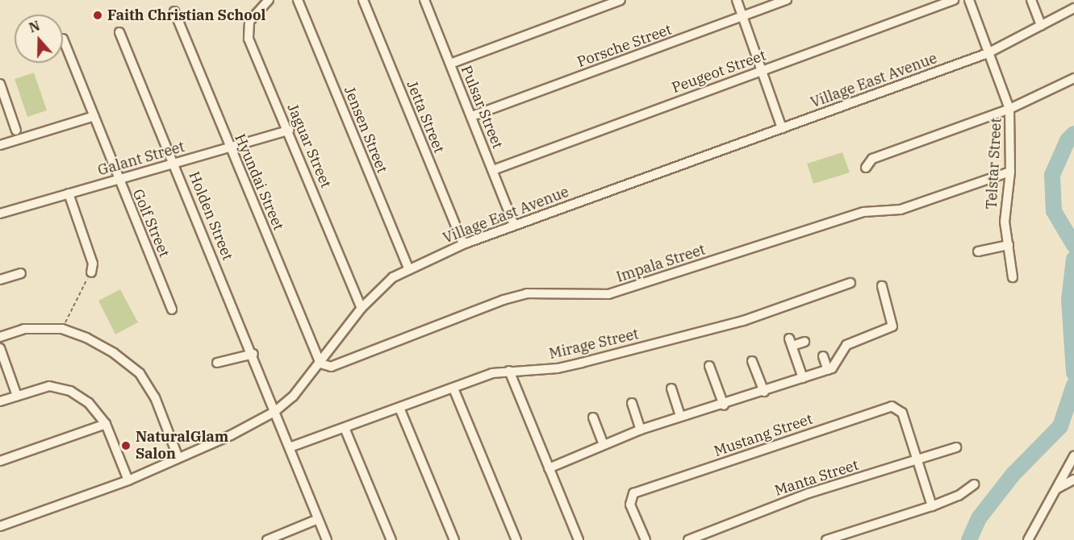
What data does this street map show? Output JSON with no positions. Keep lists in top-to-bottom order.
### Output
{
  "streets": {
    "street": [
      "Porsche Street",
      "Peugeot Street",
      "Village East Avenue",
      "Pulsar Street",
      "Jetta Street",
      "Jensen Street",
      "Jaguar Street",
      "Galant Street",
      "Telstar Street",
      "Hyundai Street",
      "Holden Street",
      "Golf Street",
      "Impala Street",
      "Mirage Street",
      "Mustang Street",
      "Manta Street"
    ]
  },
  "crossings": [
    ["Porsche Street", "Pulsar Street"],
    ["Peugeot Street", "Pulsar Street"],
    ["Village East Avenue", "Pulsar Street"],
    ["Village East Avenue", "Jetta Street"],
    ["Village East Avenue", "Jensen Street"],
    ["Village East Avenue", "Jaguar Street"],
    ["Village East Avenue", "Telstar Street"],
    ["Village East Avenue", "Hyundai Street"],
    ["Village East Avenue", "Holden Street"],
    ["Village East Avenue", "Impala Street"],
    ["Jaguar Street", "Galant Street"],
    ["Galant Street", "Hyundai Street"],
    ["Galant Street", "Holden Street"],
    ["Galant Street", "Golf Street"],
    ["Telstar Street", "Impala Street"],
    ["Hyundai Street", "Impala Street"],
    ["Holden Street", "Mirage Street"],
    ["Mustang Street", "Manta Street"]
  ],
  "places": ["Faith Christian School", "NaturalGlam Salon"],
  "north": "top"
}
